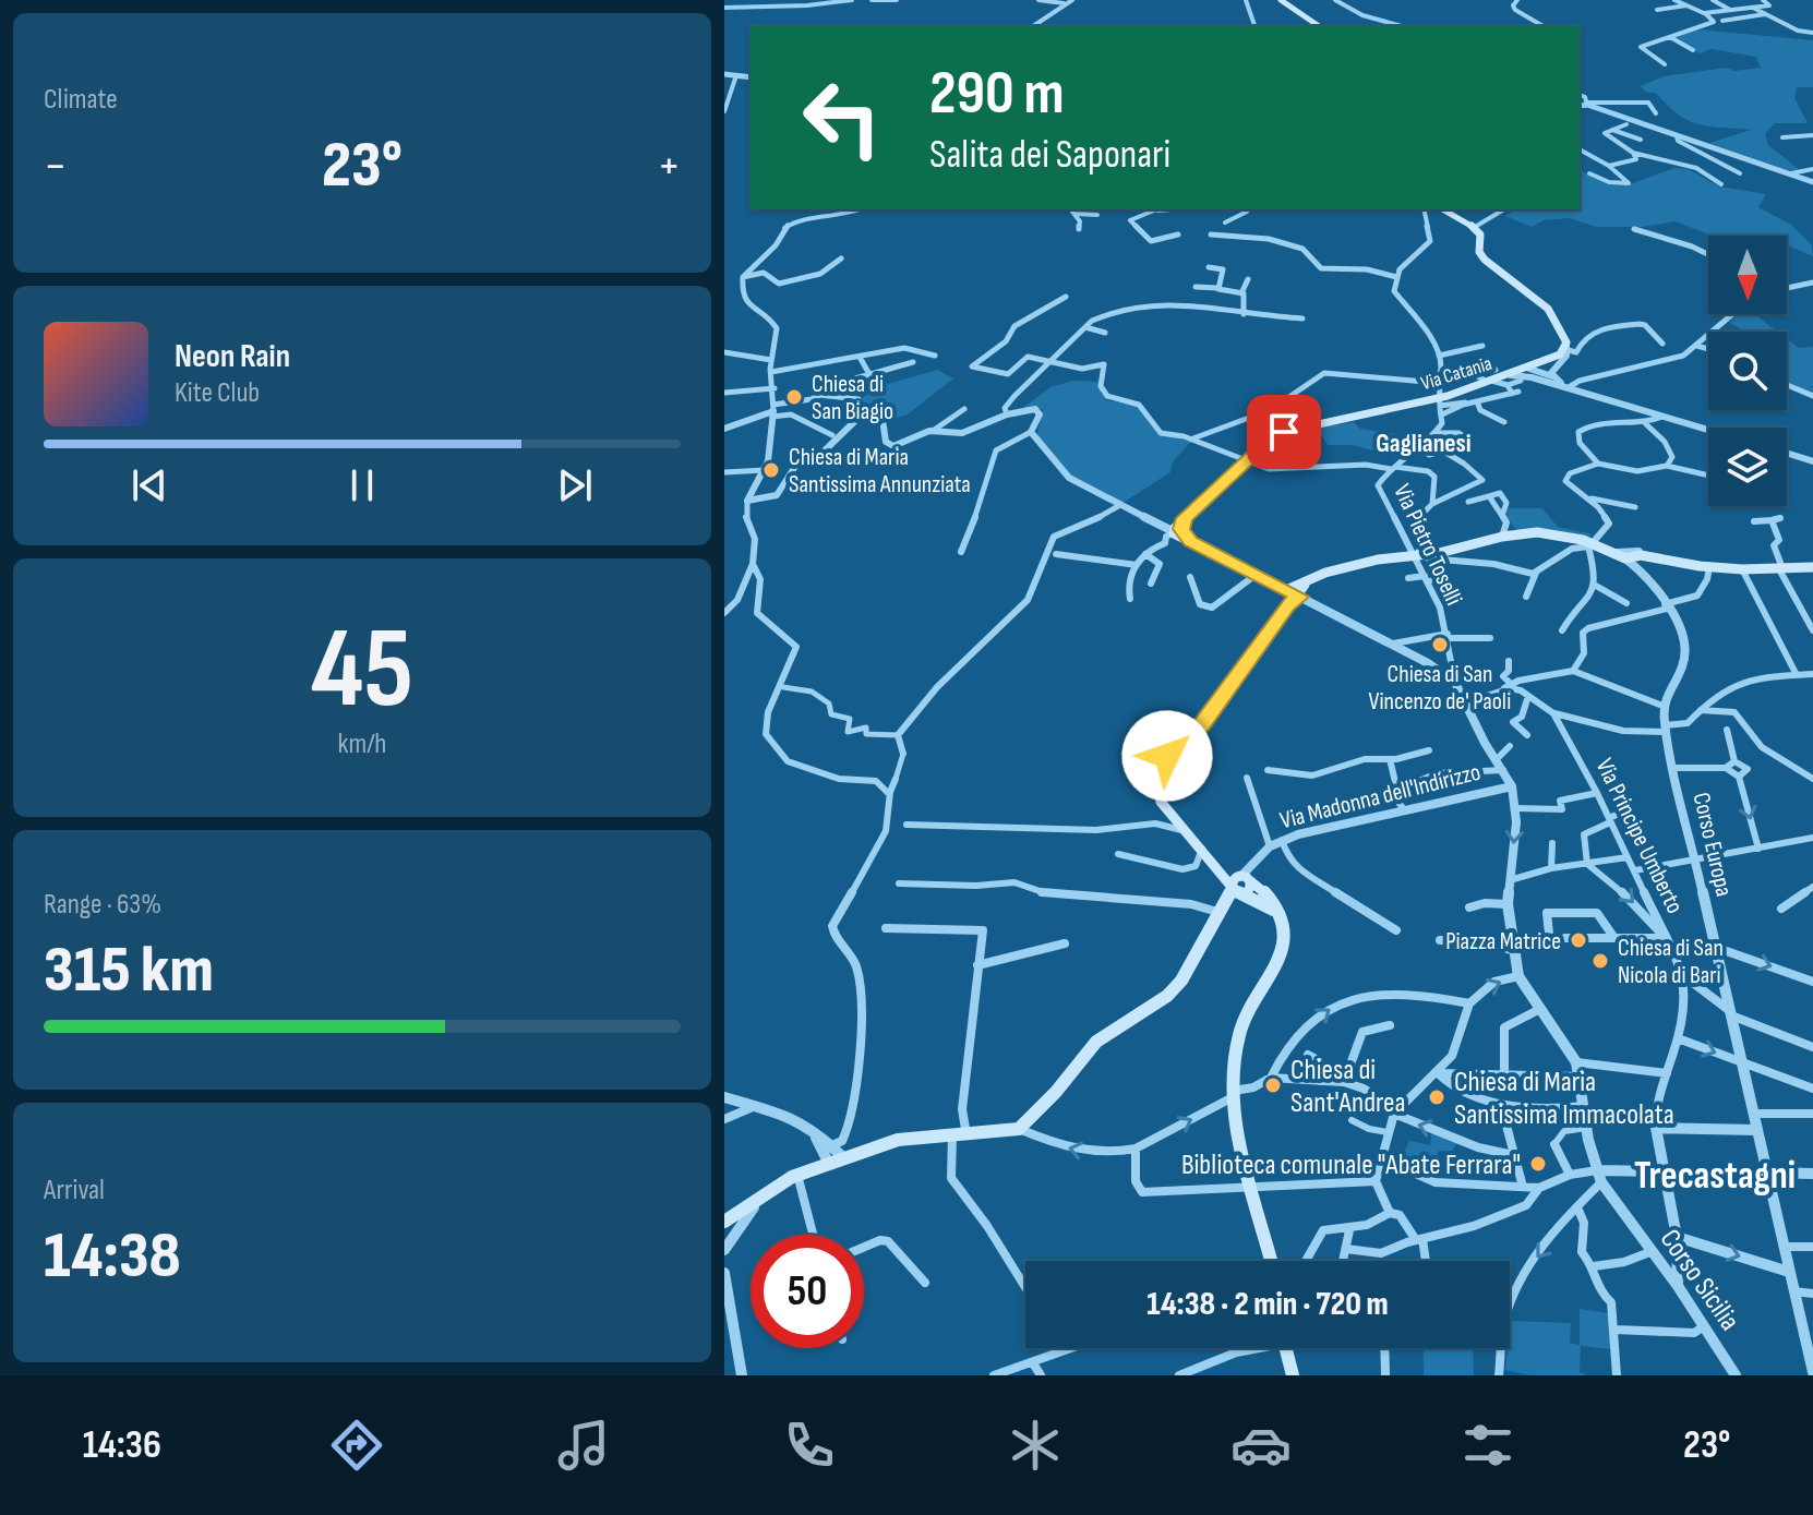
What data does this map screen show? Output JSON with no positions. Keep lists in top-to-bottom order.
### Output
{
  "streets": {
    "main road": ["Via Catania"],
    "street": [
      "Via Pietro Toselli",
      "Via Madonna dell'Indirizzo",
      "Via Principe Umberto",
      "Corso Europa",
      "Corso Sicilia"
    ]
  },
  "districts": ["Gaglianesi", "Trecastagni"],
  "places": [
    "Chiesa di San Biagio",
    "Chiesa di Maria Santissima Annunziata",
    "Chiesa di San Vincenzo de' Paoli",
    "Piazza Matrice",
    "Chiesa di San Nicola di Bari",
    "Chiesa di Sant'Andrea",
    "Chiesa di Maria Santissima Immacolata",
    "Biblioteca comunale \"Abate Ferrara\""
  ],
  "north": "bottom",
  "page": {
    "tile": [
      "Climate",
      ["45", "km/h"],
      ["Range · 63%", "315 km"],
      ["Arrival", "14:38"]
    ],
    "turn": ["290 m", "Salita dei Saponari"],
    "heat": ["−", "23°", "+"],
    "song": ["Neon Rain", "Kite Club"],
    "limit": "50",
    "trip": "14:38 · 2 min · 720 m",
    "tabs": ["14:36", "23°"]
  }
}
